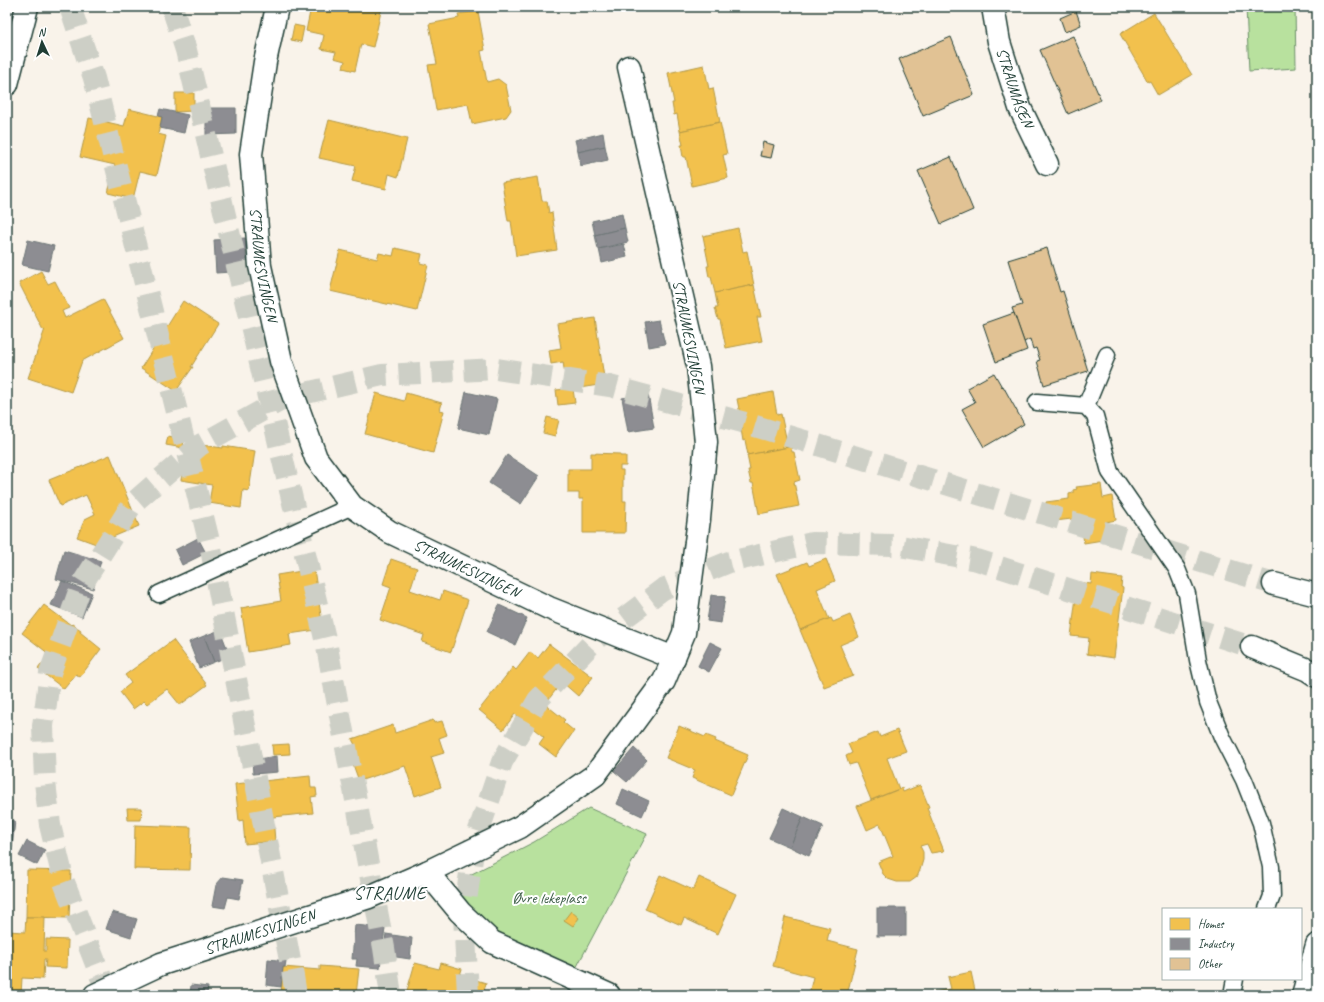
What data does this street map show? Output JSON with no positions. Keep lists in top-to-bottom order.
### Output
{
  "streets": {
    "street": ["STRAUMÅSEN", "STRAUMESVINGEN"]
  },
  "districts": ["STRAUME"],
  "parks": ["Øvre lekeplass"],
  "legend": ["Homes", "Industry", "Other"],
  "north": "top"
}
